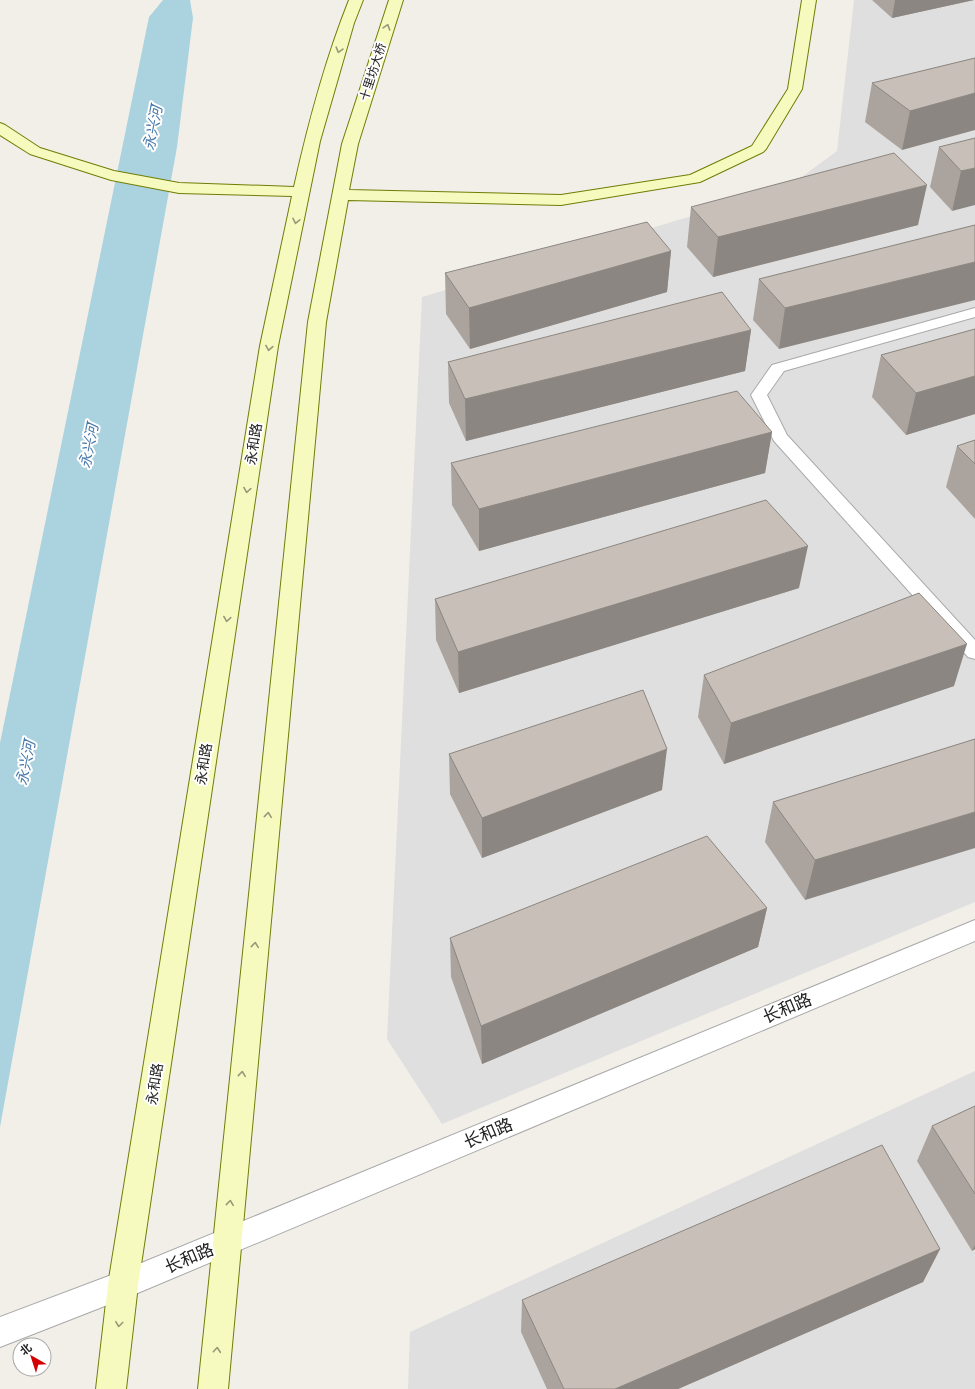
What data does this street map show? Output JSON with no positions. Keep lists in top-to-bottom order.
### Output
{
  "streets": {
    "main road": ["十里坊大桥", "永和路"],
    "street": ["长和路"]
  },
  "crossings": [
    ["永和路", "长和路"]
  ],
  "one_way": ["十里坊大桥"],
  "water": ["永兴河"],
  "north": "top left"
}
